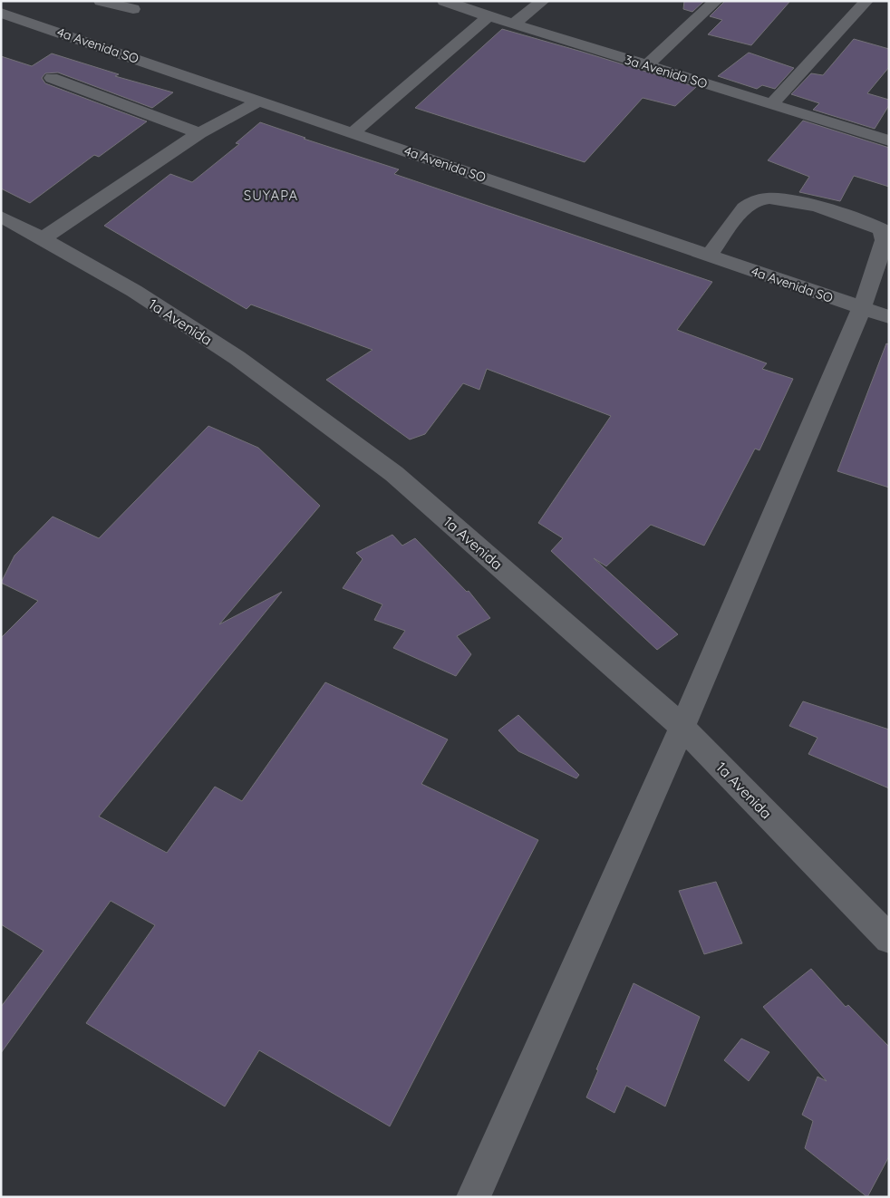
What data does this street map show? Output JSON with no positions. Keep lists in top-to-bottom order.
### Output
{
  "streets": {
    "street": ["4a Avenida SO", "3a Avenida SO", "1a Avenida"]
  },
  "districts": ["SUYAPA"]
}
